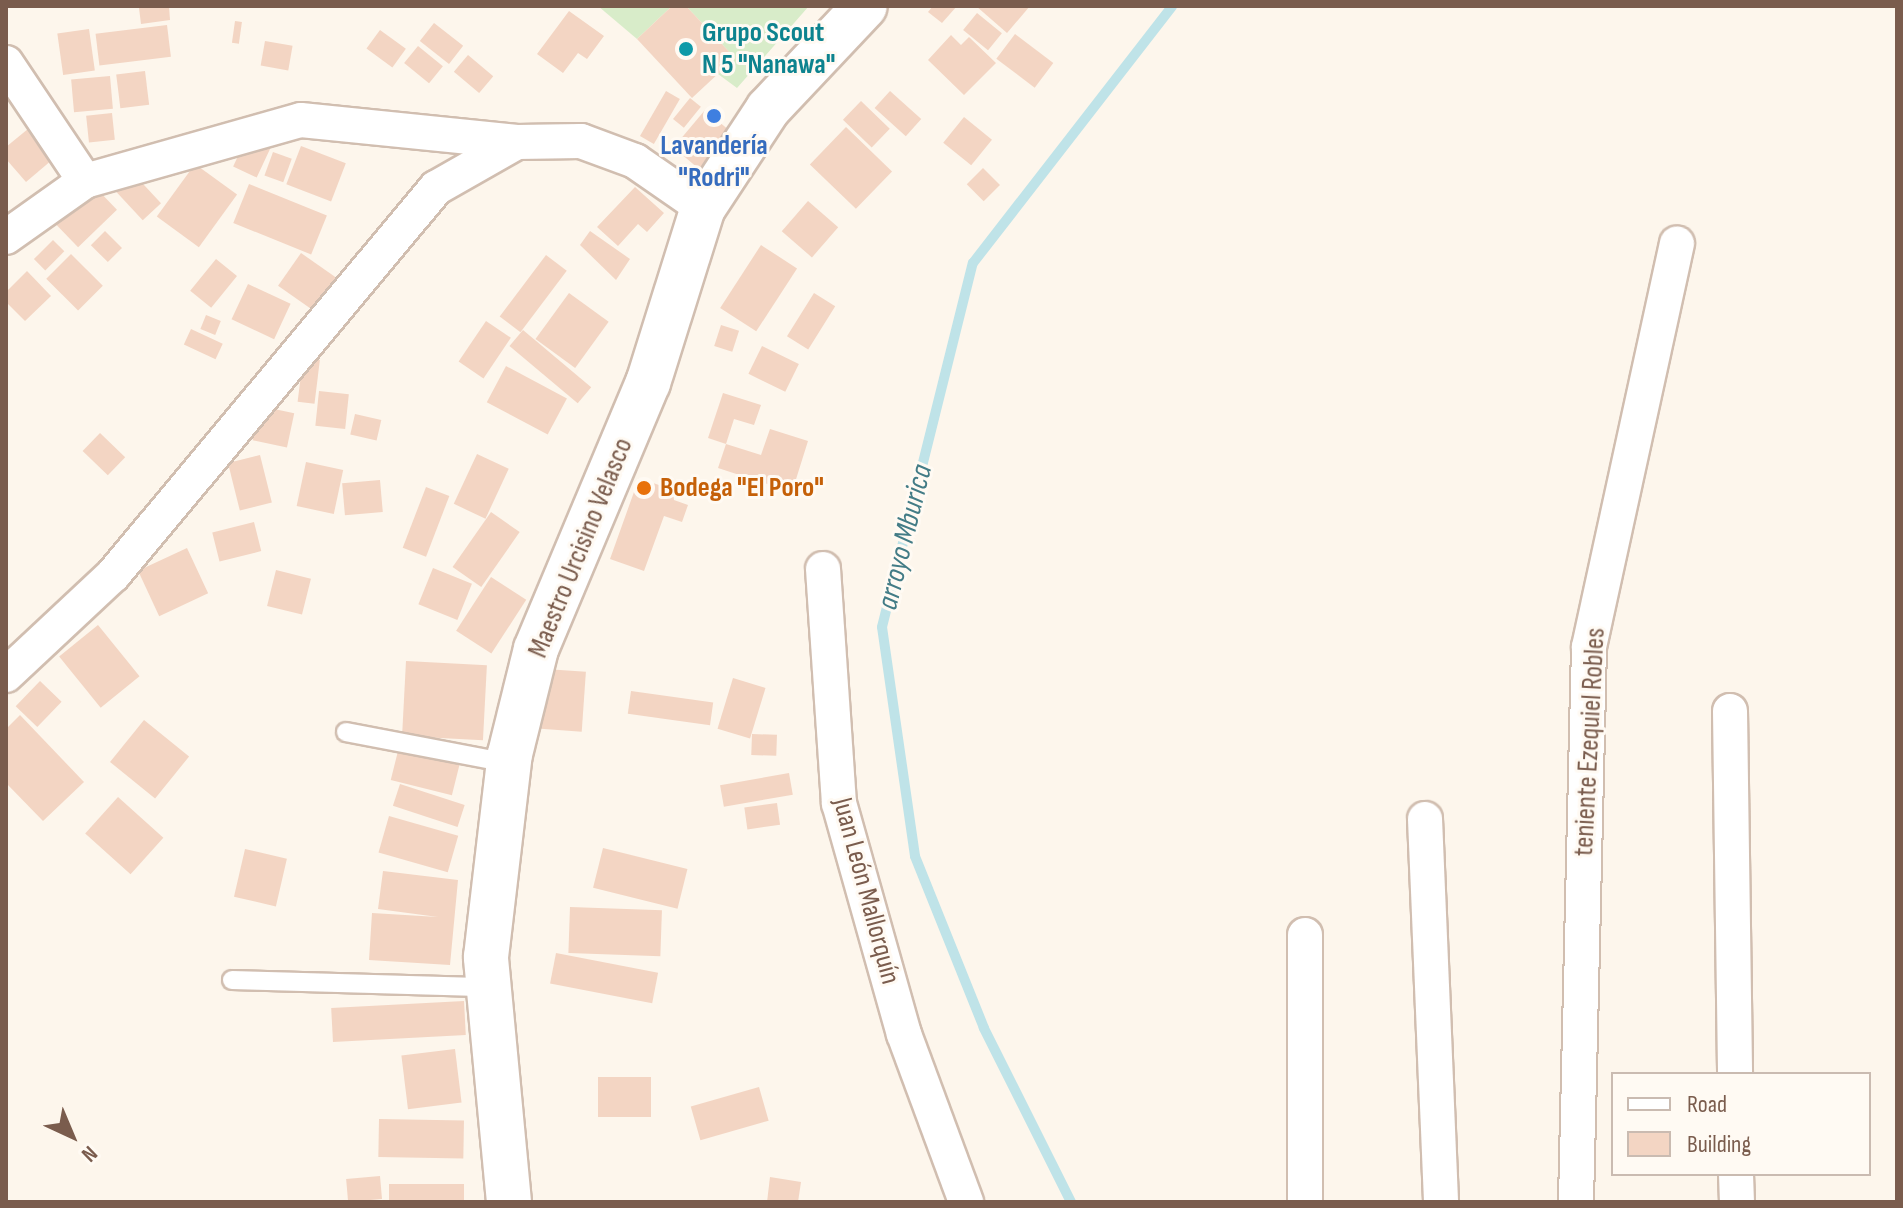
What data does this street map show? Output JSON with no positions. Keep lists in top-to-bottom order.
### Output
{
  "streets": {
    "street": ["Maestro Urcisino Velasco", "teniente Ezequiel Robles", "Juan León Mallorquín"]
  },
  "water": ["arroyo Mburica"],
  "places": ["Grupo Scout N 5 \"Nanawa\"", "Lavandería \"Rodri\"", "Bodega \"El Poro\""],
  "legend": ["Road", "Building"],
  "north": "bottom right"
}
